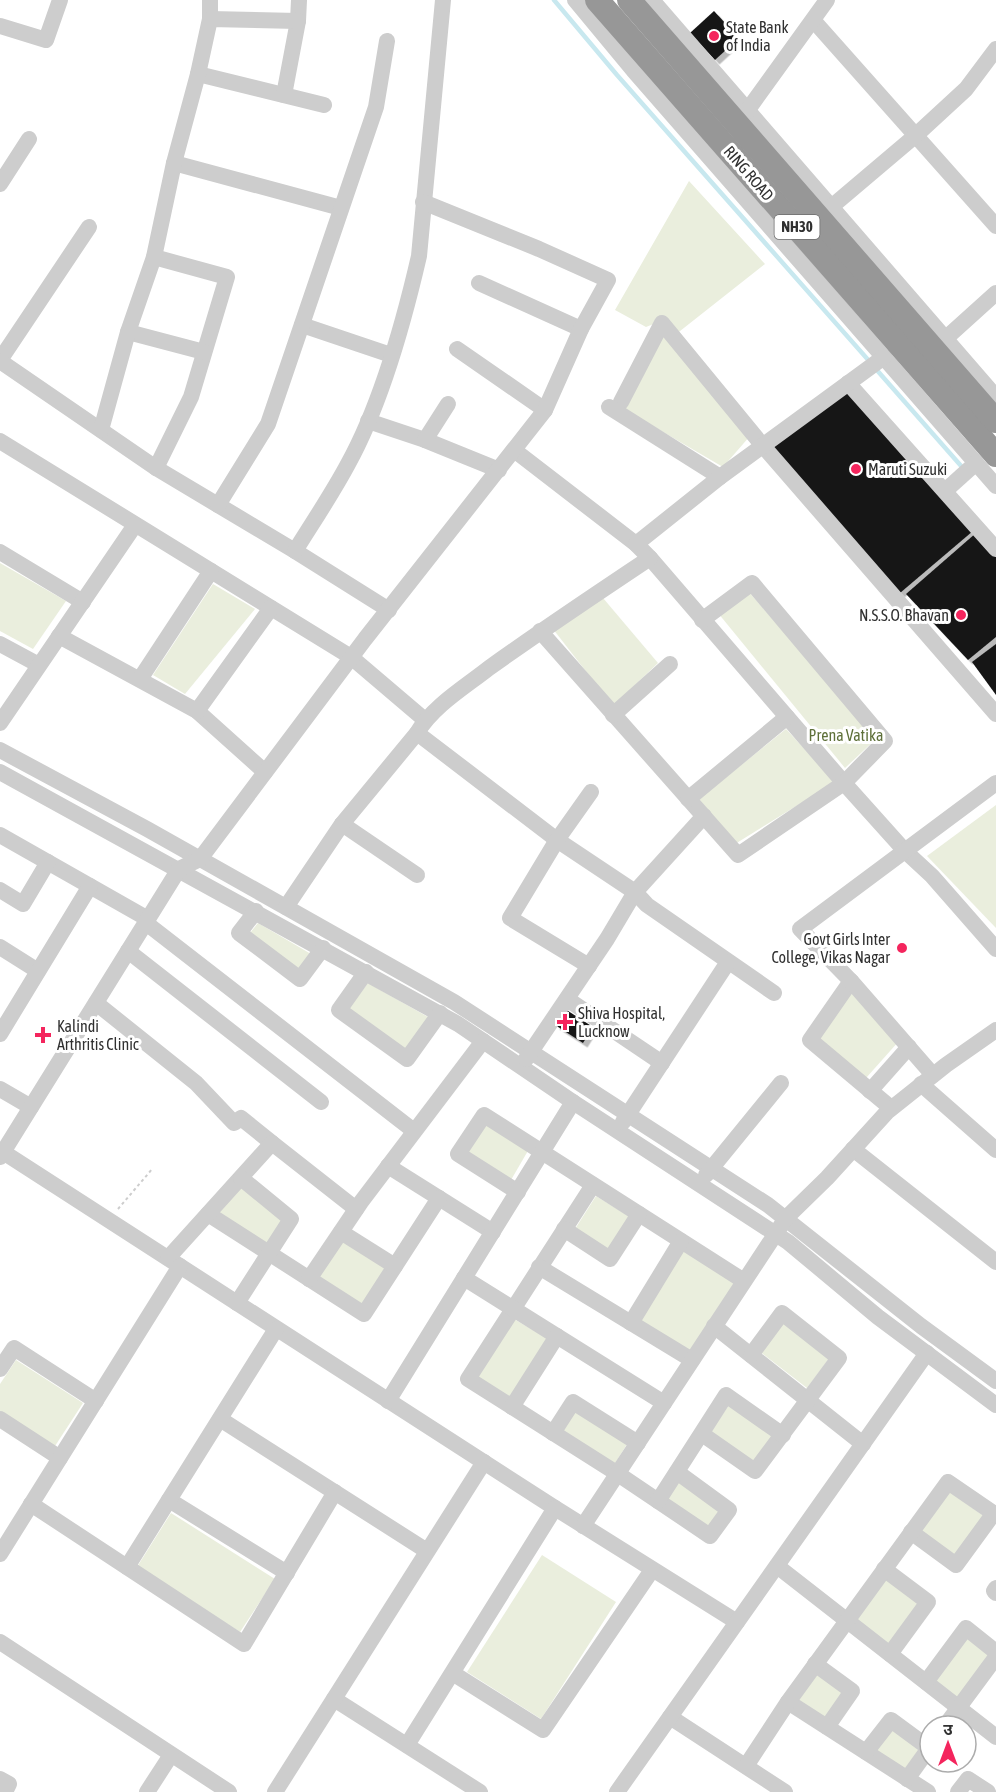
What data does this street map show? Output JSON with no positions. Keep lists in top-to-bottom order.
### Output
{
  "streets": {
    "highway": ["RING ROAD", "NH30"]
  },
  "parks": ["Prena Vatika"],
  "places": {
    "other": [
      "State Bank of India",
      "Maruti Suzuki",
      "N.S.S.O. Bhavan",
      "Govt Girls Inter College, Vikas Nagar"
    ],
    "health": ["Shiva Hospital, Lucknow", "Kalindi Arthritis Clinic"]
  },
  "north": "top"
}
